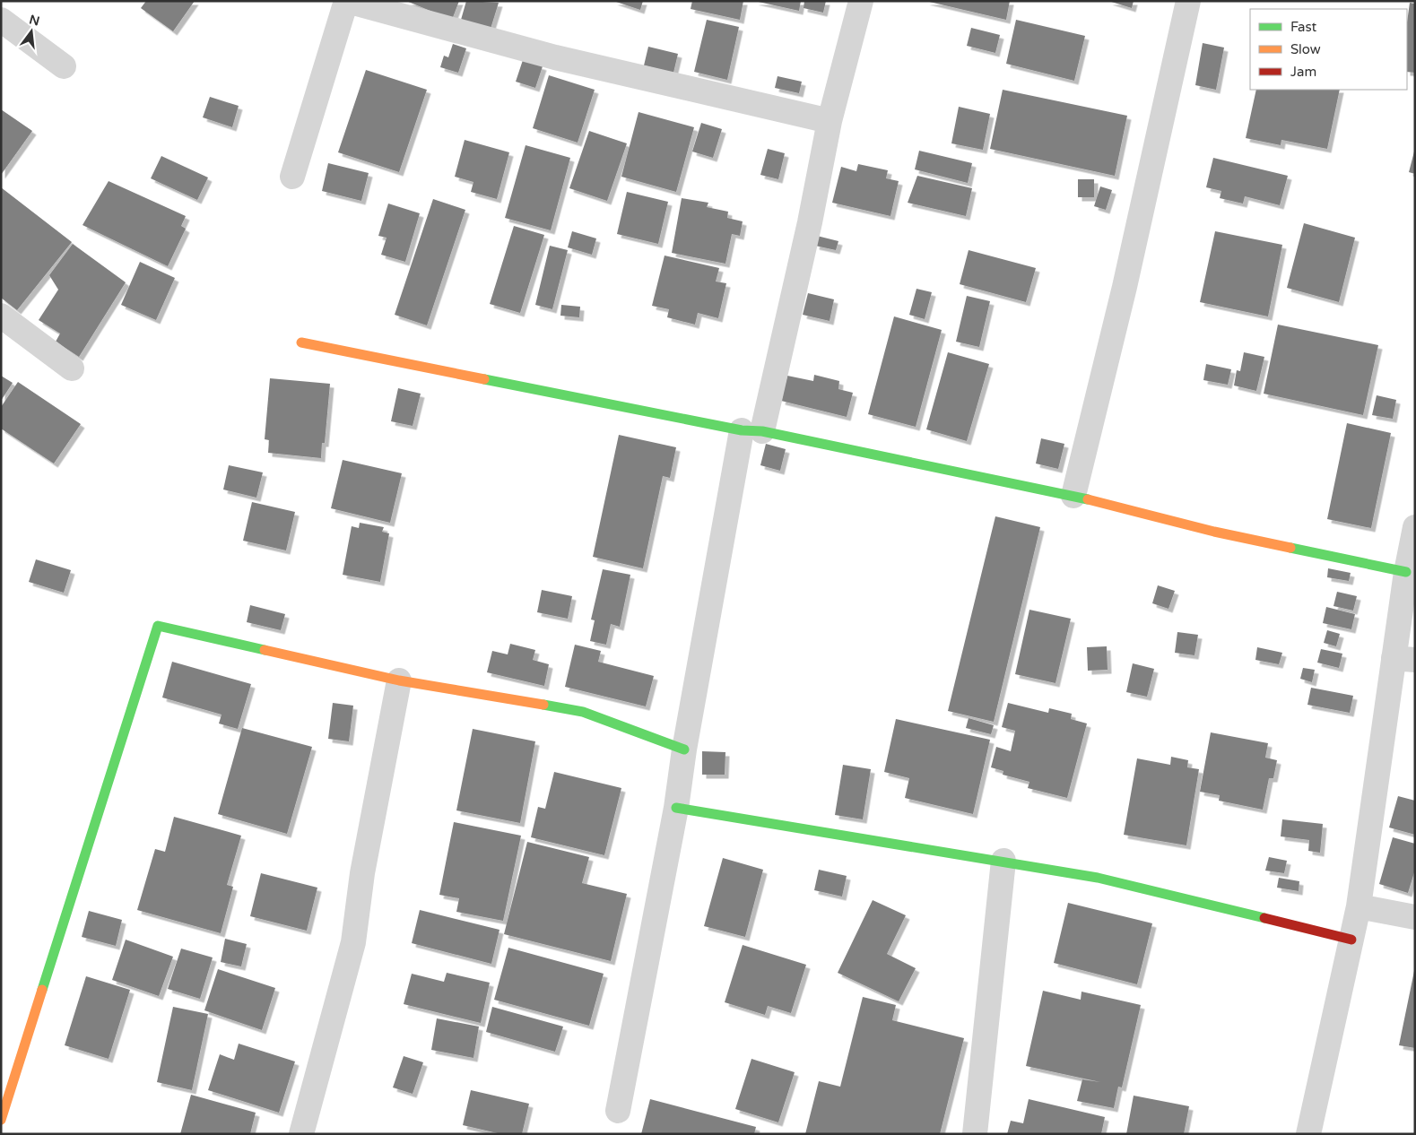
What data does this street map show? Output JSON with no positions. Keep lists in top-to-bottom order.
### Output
{
  "legend": ["Fast", "Slow", "Jam"],
  "north": "top"
}
